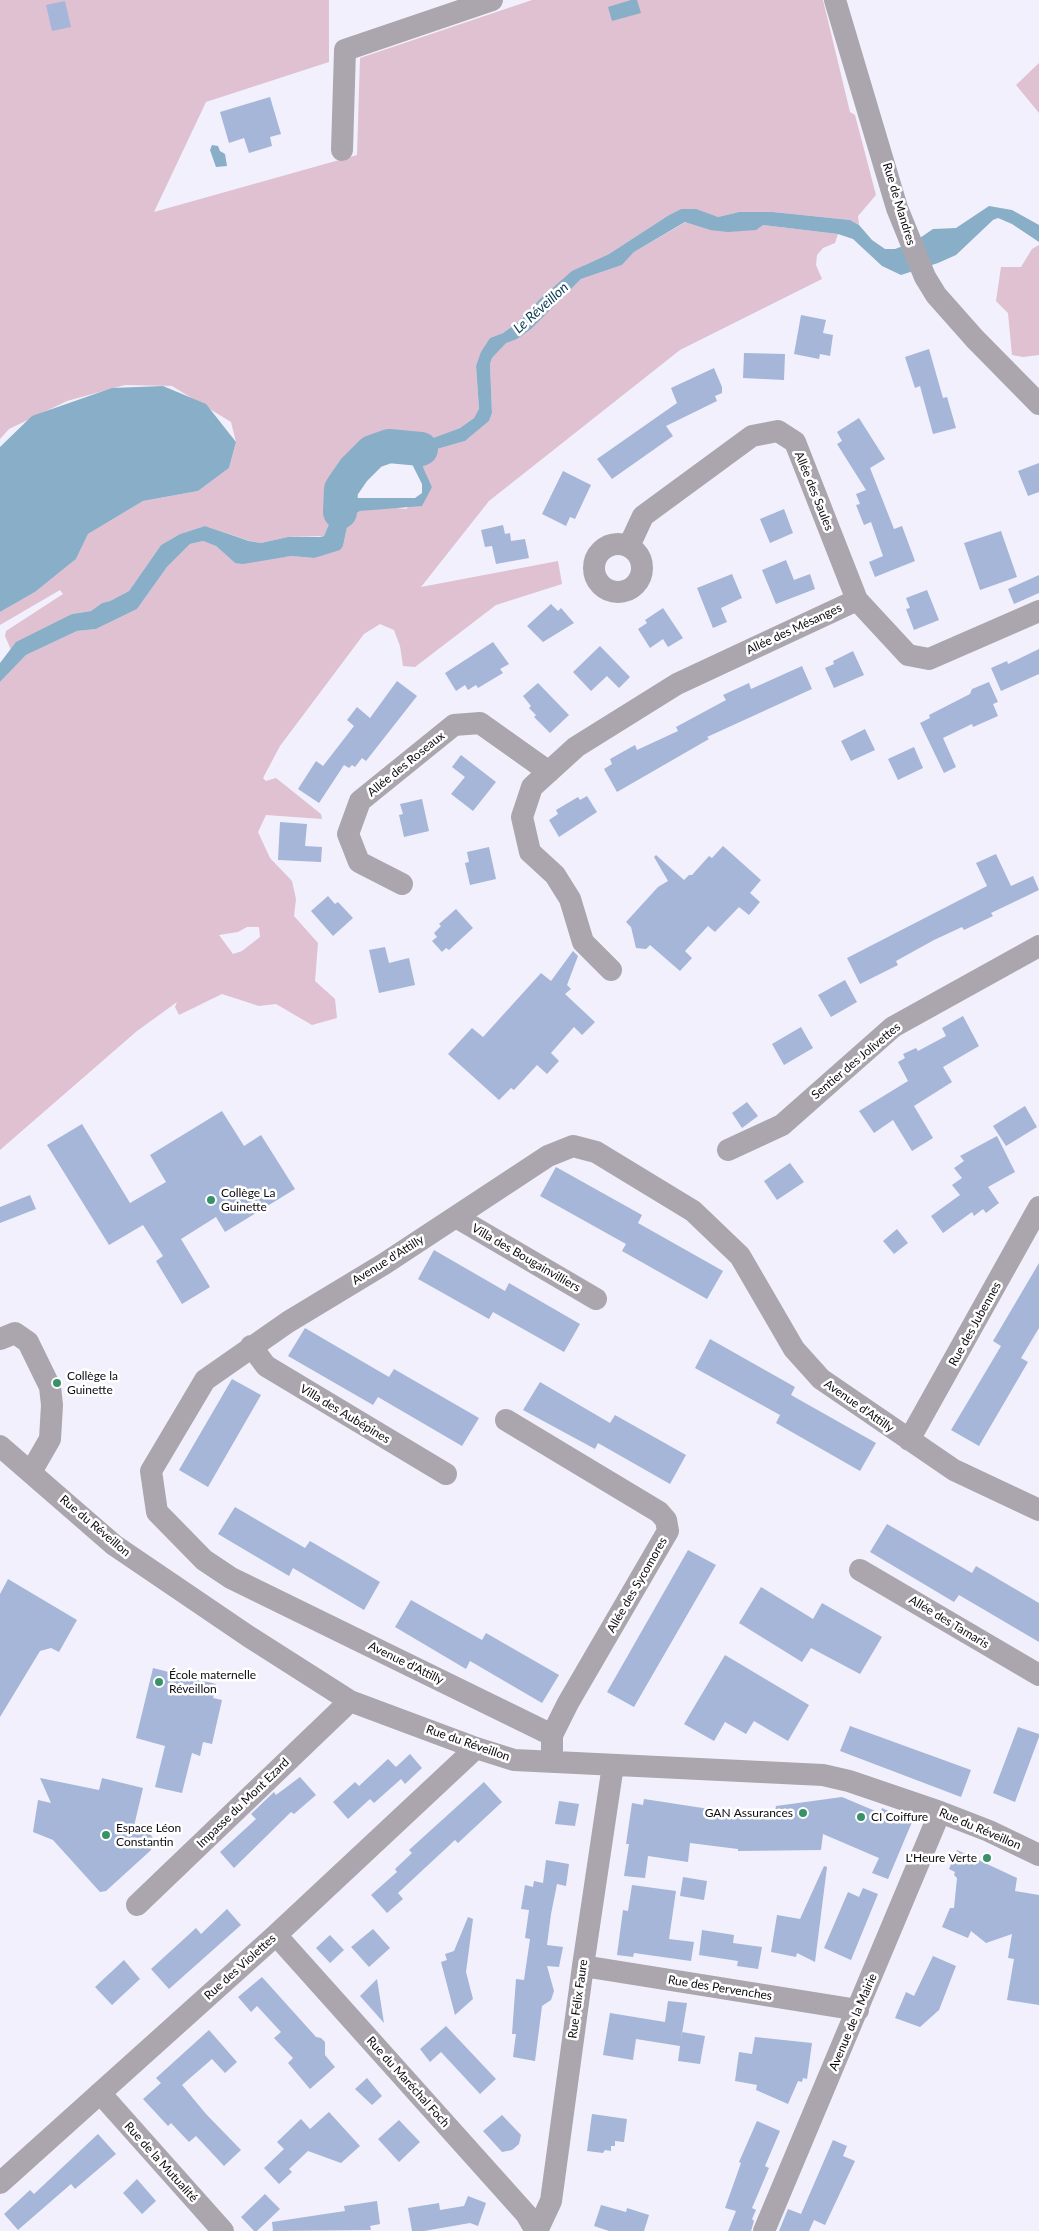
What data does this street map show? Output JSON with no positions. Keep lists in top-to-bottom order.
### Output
{
  "streets": {
    "street": [
      "Rue de Mandres",
      "Allée des Saules",
      "Allée des Mésanges",
      "Allée des Roseaux",
      "Sentier des Jolivettes",
      "Villa des Bougainvilliers",
      "Avenue d'Attilly",
      "Rue des Jubennes",
      "Villa des Aubépines",
      "Rue du Réveillon",
      "Allée des Sycomores",
      "Allée des Tamaris",
      "Impasse du Mont Ezard",
      "Rue des Violettes",
      "Rue des Pervenches",
      "Rue Félix Faure",
      "Avenue de la Mairie",
      "Rue du Maréchal Foch",
      "Rue de la Mutualité"
    ]
  },
  "crossings": [
    ["Allée des Saules", "Allée des Mésanges"],
    ["Allée des Mésanges", "Allée des Roseaux"],
    ["Villa des Bougainvilliers", "Avenue d'Attilly"],
    ["Avenue d'Attilly", "Rue des Jubennes"],
    ["Avenue d'Attilly", "Villa des Aubépines"],
    ["Avenue d'Attilly", "Allée des Sycomores"],
    ["Rue du Réveillon", "Impasse du Mont Ezard"],
    ["Rue du Réveillon", "Rue des Violettes"],
    ["Rue du Réveillon", "Rue Félix Faure"],
    ["Rue du Réveillon", "Avenue de la Mairie"],
    ["Rue des Violettes", "Rue du Maréchal Foch"],
    ["Rue des Violettes", "Rue de la Mutualité"],
    ["Rue des Pervenches", "Rue Félix Faure"],
    ["Rue des Pervenches", "Avenue de la Mairie"],
    ["Rue Félix Faure", "Rue du Maréchal Foch"]
  ],
  "water": ["Le Réveillon"],
  "places": [
    "Collège La Guinette",
    "Collège la Guinette",
    "École maternelle Réveillon",
    "GAN Assurances",
    "CI Coiffure",
    "Espace Léon Constantin",
    "L'Heure Verte"
  ]
}
